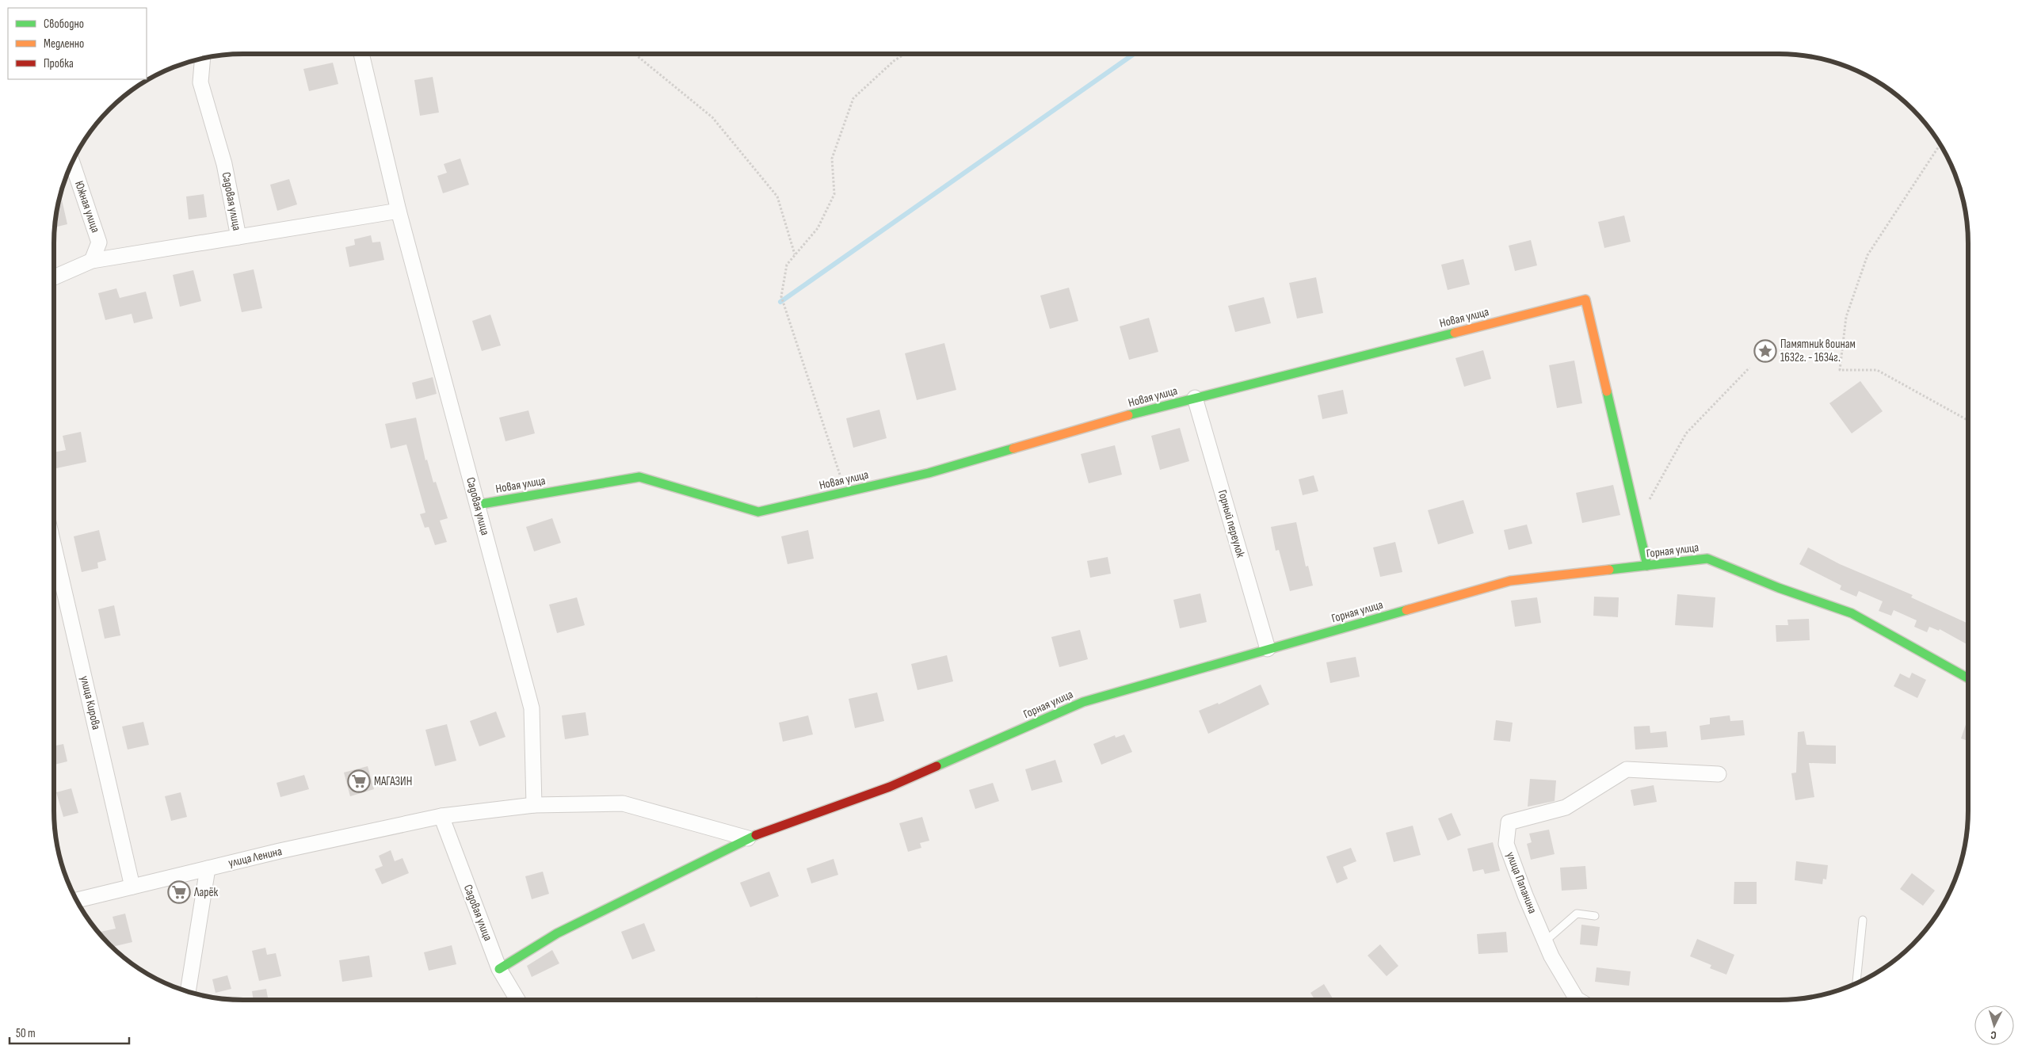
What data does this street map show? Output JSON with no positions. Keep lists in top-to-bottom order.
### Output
{
  "streets": {
    "street": [
      "Садовая улица",
      "Южная улица",
      "Новая улица",
      "Горный переулок",
      "Горная улица",
      "улица Кирова",
      "улица Ленина",
      "улица Папанина"
    ]
  },
  "crossings": [
    ["Садовая улица", "Новая улица"],
    ["Садовая улица", "Горная улица"],
    ["Садовая улица", "улица Ленина"],
    ["Новая улица", "Горный переулок"],
    ["Новая улица", "Горная улица"],
    ["Горный переулок", "Горная улица"],
    ["Горная улица", "улица Ленина"],
    ["улица Кирова", "улица Ленина"]
  ],
  "places": {
    "place": ["Памятник воинам 1632г. - 1634г."],
    "supermarket": ["МАГАЗИН", "Ларёк"]
  },
  "legend": ["Свободно", "Медленно", "Пробка"],
  "scale_bar": "50 m",
  "north": "bottom"
}
